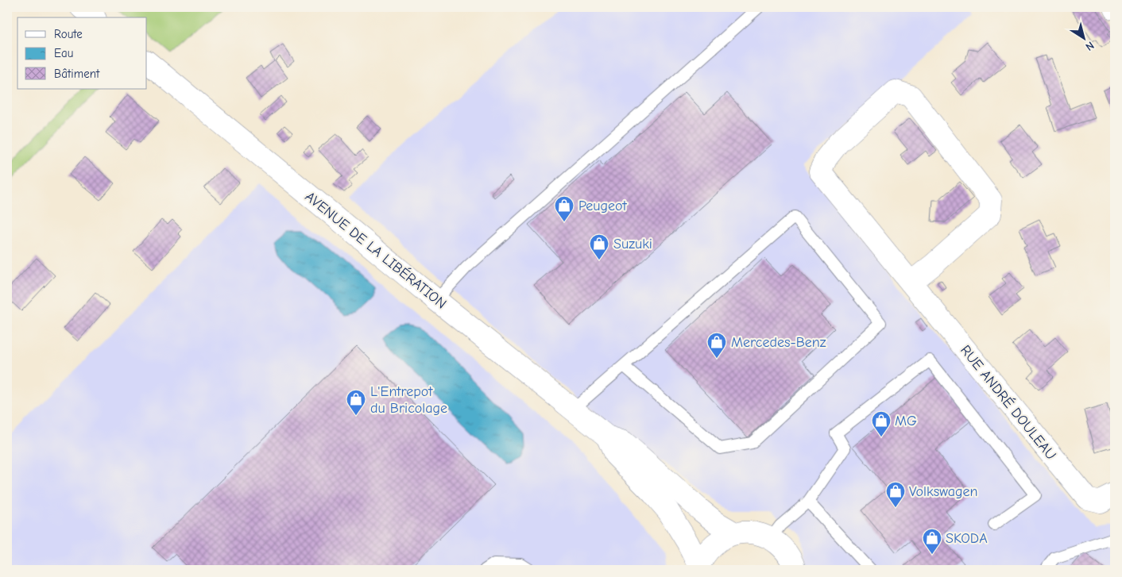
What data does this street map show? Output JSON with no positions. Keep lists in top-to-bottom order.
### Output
{
  "streets": {
    "main road": ["AVENUE DE LA LIBÉRATION", "RUE ANDRÉ DOULEAU"]
  },
  "places": {
    "shop": [
      "Peugeot",
      "Suzuki",
      "Mercedes-Benz",
      "L'Entrepot du Bricolage",
      "MG",
      "Volkswagen",
      "SKODA"
    ]
  },
  "legend": ["Route", "Eau", "Bâtiment"],
  "north": "bottom right"
}
